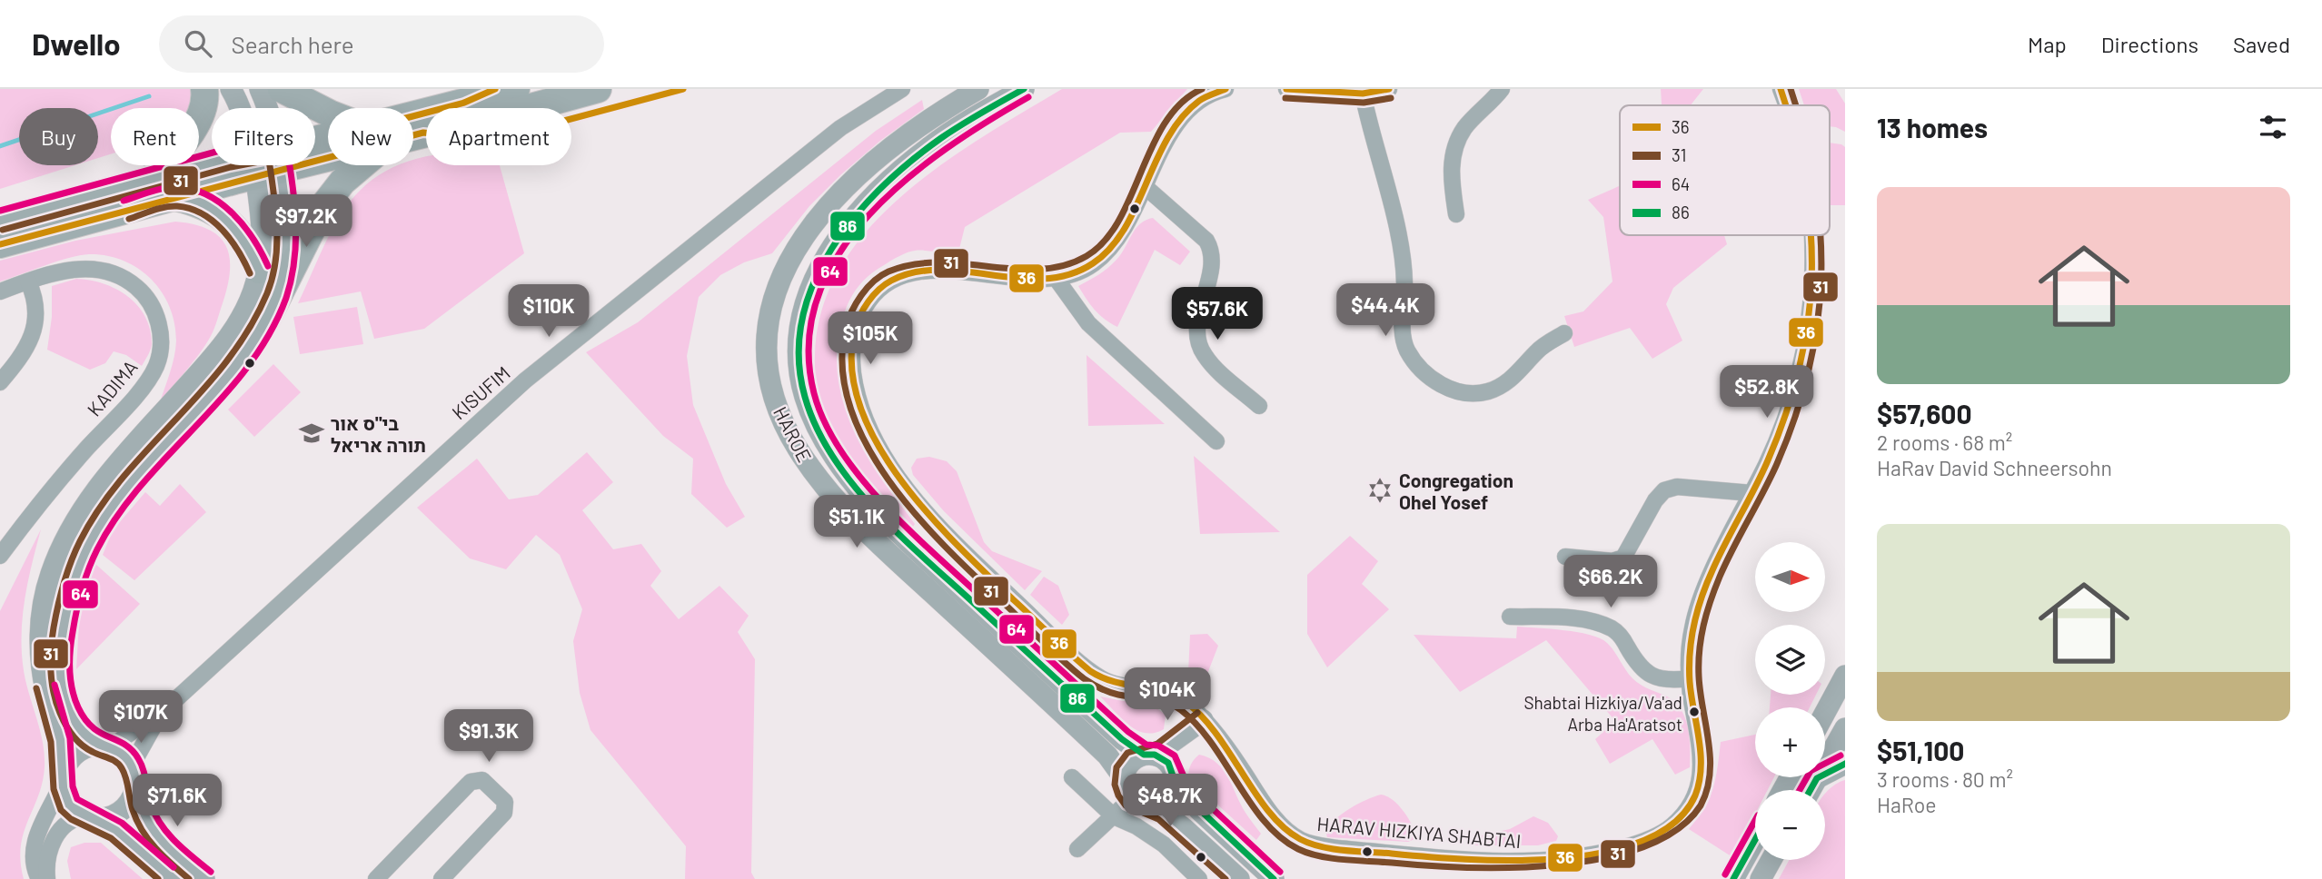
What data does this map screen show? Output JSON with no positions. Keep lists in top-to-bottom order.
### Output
{
  "streets": {
    "street": [
      "KADIMA",
      "KISUFIM",
      "HAROE",
      "HARAV HIZKIYA SHABTAI"
    ]
  },
  "places": {
    "school or university": ["בי\"ס אור תורה אריאל"],
    "synagogue": ["Congregation Ohel Yosef"],
    "other": ["Shabtai Hizkiya/Va'ad Arba Ha'Aratsot"]
  },
  "lines": [
    "transit line 36",
    "transit line 31",
    "transit line 86",
    "transit line 64"
  ],
  "legend": [
    "36",
    "31",
    "64",
    "86"
  ],
  "north": "right",
  "page": {
    "header": "Dwello",
    "search": "Search here",
    "nav": ["Map", "Directions", "Saved"],
    "heading": "13 homes",
    "chip": [
      "Buy",
      "Rent",
      "Filters",
      "New",
      "Apartment"
    ],
    "list": [
      {
        "name": "$57,600",
        "note": "2 rooms · 68 m² · HaRav David Schneersohn"
      },
      {
        "name": "$51,100",
        "note": "3 rooms · 80 m² · HaRoe"
      }
    ],
    "price": [
      "$97.2K",
      "$44.4K",
      "$110K",
      "$57.6K",
      "$105K",
      "$52.8K",
      "$51.1K",
      "$66.2K",
      "$104K",
      "$107K",
      "$91.3K",
      "$71.6K",
      "$48.7K"
    ],
    "map_buttons": ["+", "−"]
  }
}
